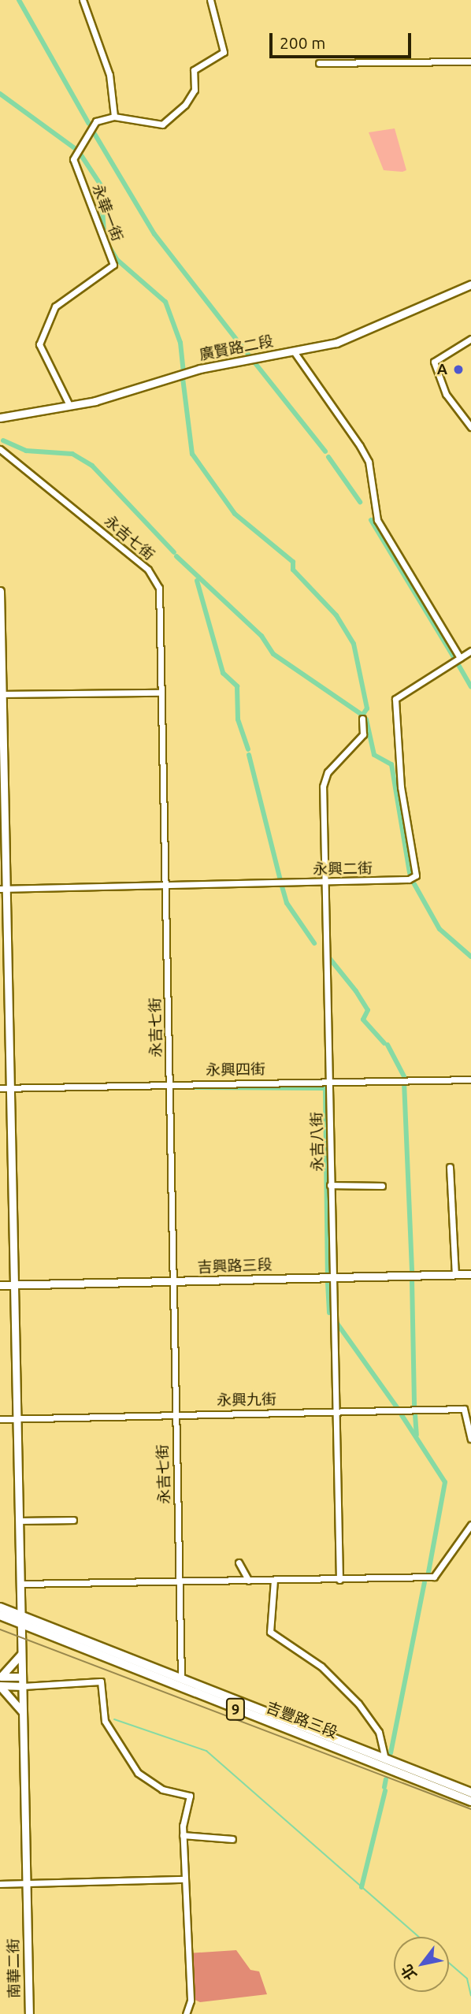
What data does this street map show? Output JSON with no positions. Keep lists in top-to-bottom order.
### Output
{
  "streets": {
    "main road": ["9", "吉豐路三段"],
    "street": [
      "永華一街",
      "廣賢路二段",
      "永吉七街",
      "永興二街",
      "永興四街",
      "永吉八街",
      "吉興路三段",
      "永興九街",
      "南華二街"
    ]
  },
  "crossings": [
    ["永華一街", "廣賢路二段"],
    ["永吉七街", "永興二街"],
    ["永吉七街", "永興四街"],
    ["永吉七街", "吉興路三段"],
    ["永吉七街", "永興九街"],
    ["永吉七街", "吉豐路三段"],
    ["永興二街", "永吉八街"],
    ["永興二街", "南華二街"],
    ["永興四街", "永吉八街"],
    ["永興四街", "南華二街"],
    ["永吉八街", "吉興路三段"],
    ["永吉八街", "永興九街"],
    ["吉興路三段", "南華二街"],
    ["永興九街", "南華二街"],
    ["吉豐路三段", "南華二街"]
  ],
  "places": ["A"],
  "scale_bar": "200 m",
  "north": "bottom left"
}
